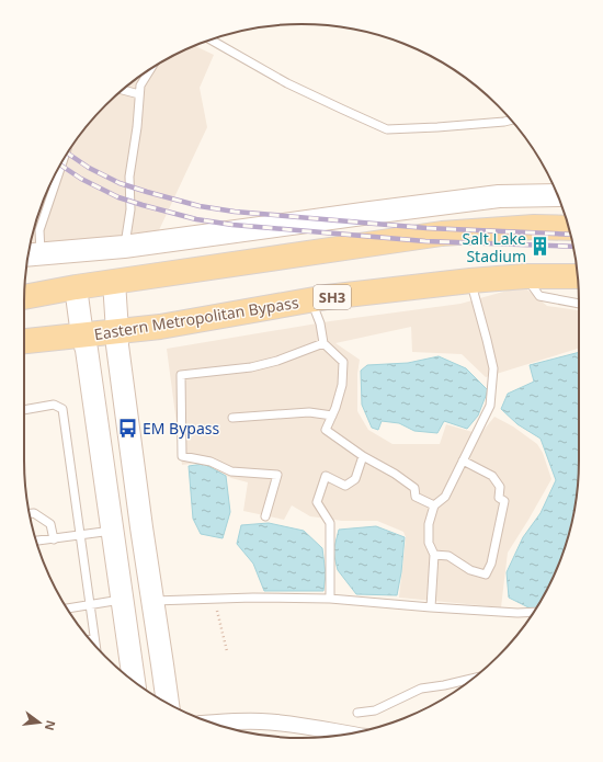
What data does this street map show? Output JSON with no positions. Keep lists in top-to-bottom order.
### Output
{
  "streets": {
    "main road": ["SH3", "Eastern Metropolitan Bypass"]
  },
  "places": {
    "building": ["Salt Lake Stadium"],
    "bus stop": ["EM Bypass"]
  },
  "north": "right"
}
